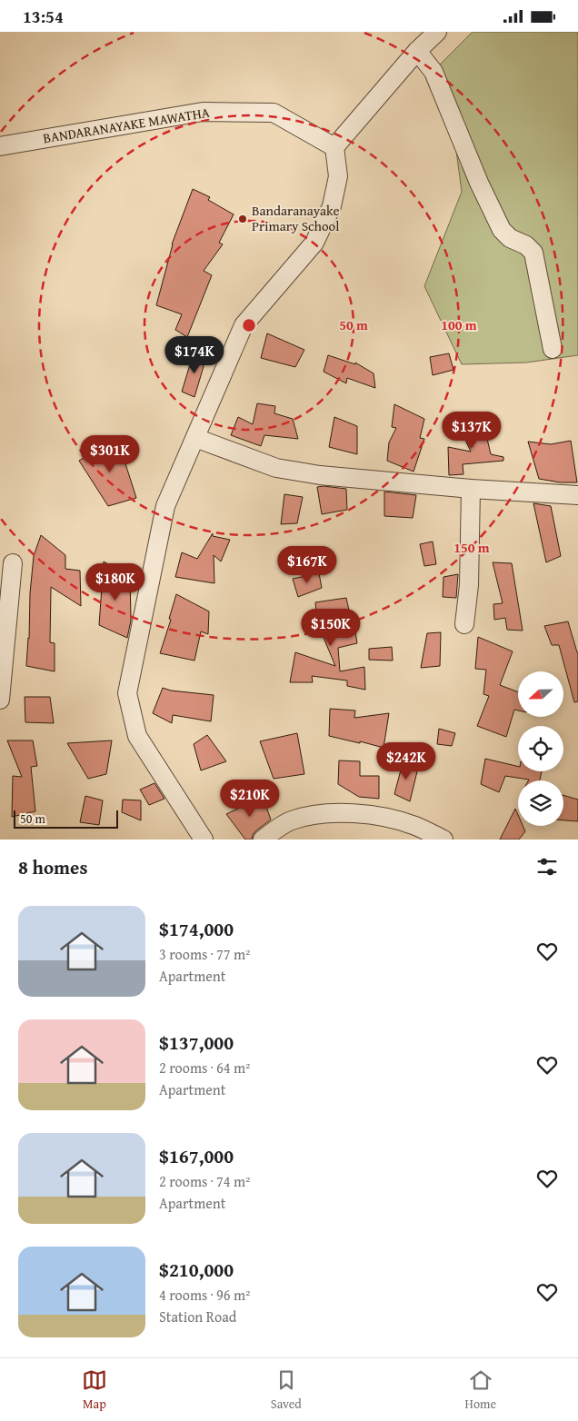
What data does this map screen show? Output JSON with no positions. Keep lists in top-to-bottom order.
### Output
{
  "streets": {
    "street": ["BANDARANAYAKE MAWATHA"]
  },
  "places": ["Bandaranayake Primary School"],
  "scale_bar": "50 m",
  "north": "left",
  "page": {
    "status": "13:54",
    "price": [
      "$174K",
      "$137K",
      "$301K",
      "$167K",
      "$180K",
      "$150K",
      "$242K",
      "$210K"
    ],
    "scale": "50 m",
    "heading": "8 homes",
    "list": [
      {
        "name": "$174,000",
        "note": "3 rooms · 77 m² · Apartment"
      },
      {
        "name": "$137,000",
        "note": "2 rooms · 64 m² · Apartment"
      },
      {
        "name": "$167,000",
        "note": "2 rooms · 74 m² · Apartment"
      },
      {
        "name": "$210,000",
        "note": "4 rooms · 96 m² · Station Road"
      }
    ],
    "tabs": ["Map", "Saved", "Home"]
  },
  "rings": ["50 m", "100 m", "150 m"]
}
